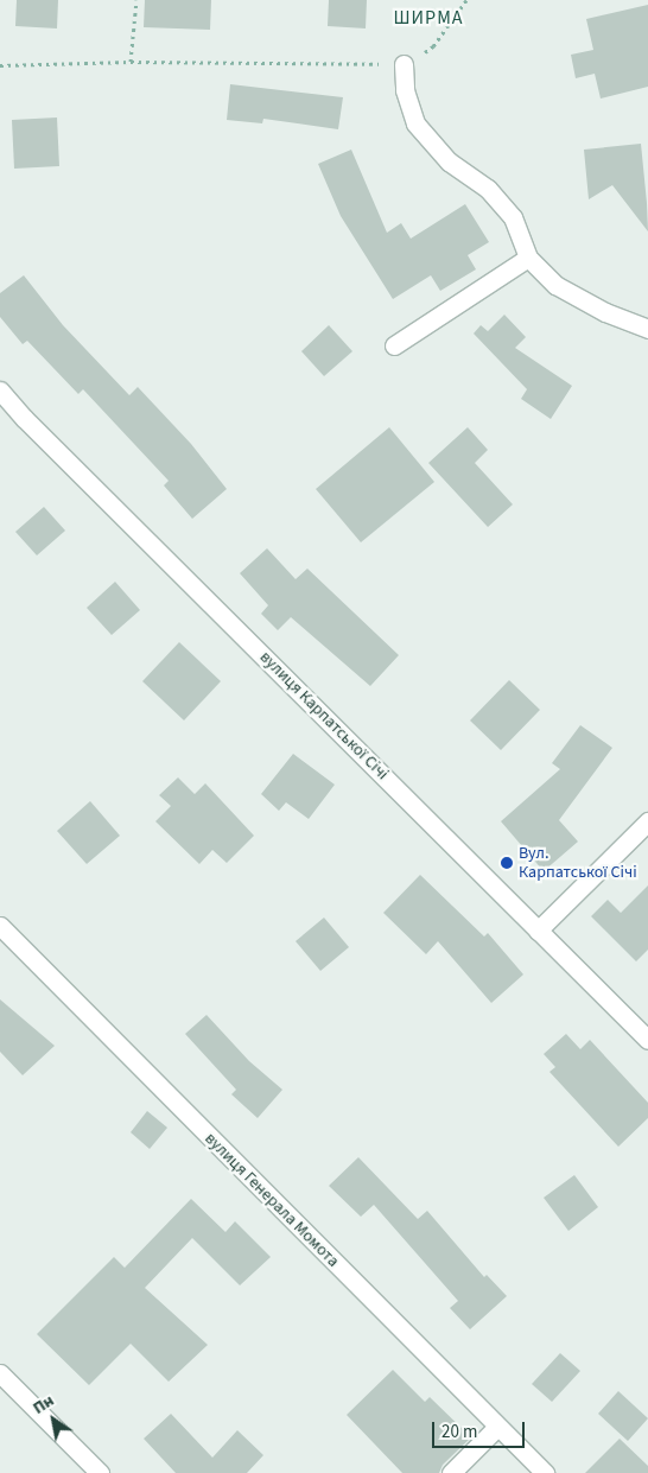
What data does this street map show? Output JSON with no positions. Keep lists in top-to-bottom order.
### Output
{
  "streets": {
    "street": ["вулиця Карпатської Січі", "вулиця Генерала Момота"]
  },
  "districts": ["ШИРМА"],
  "places": ["Вул. Карпатської Січі"],
  "scale_bar": "20 m",
  "north": "top left"
}
